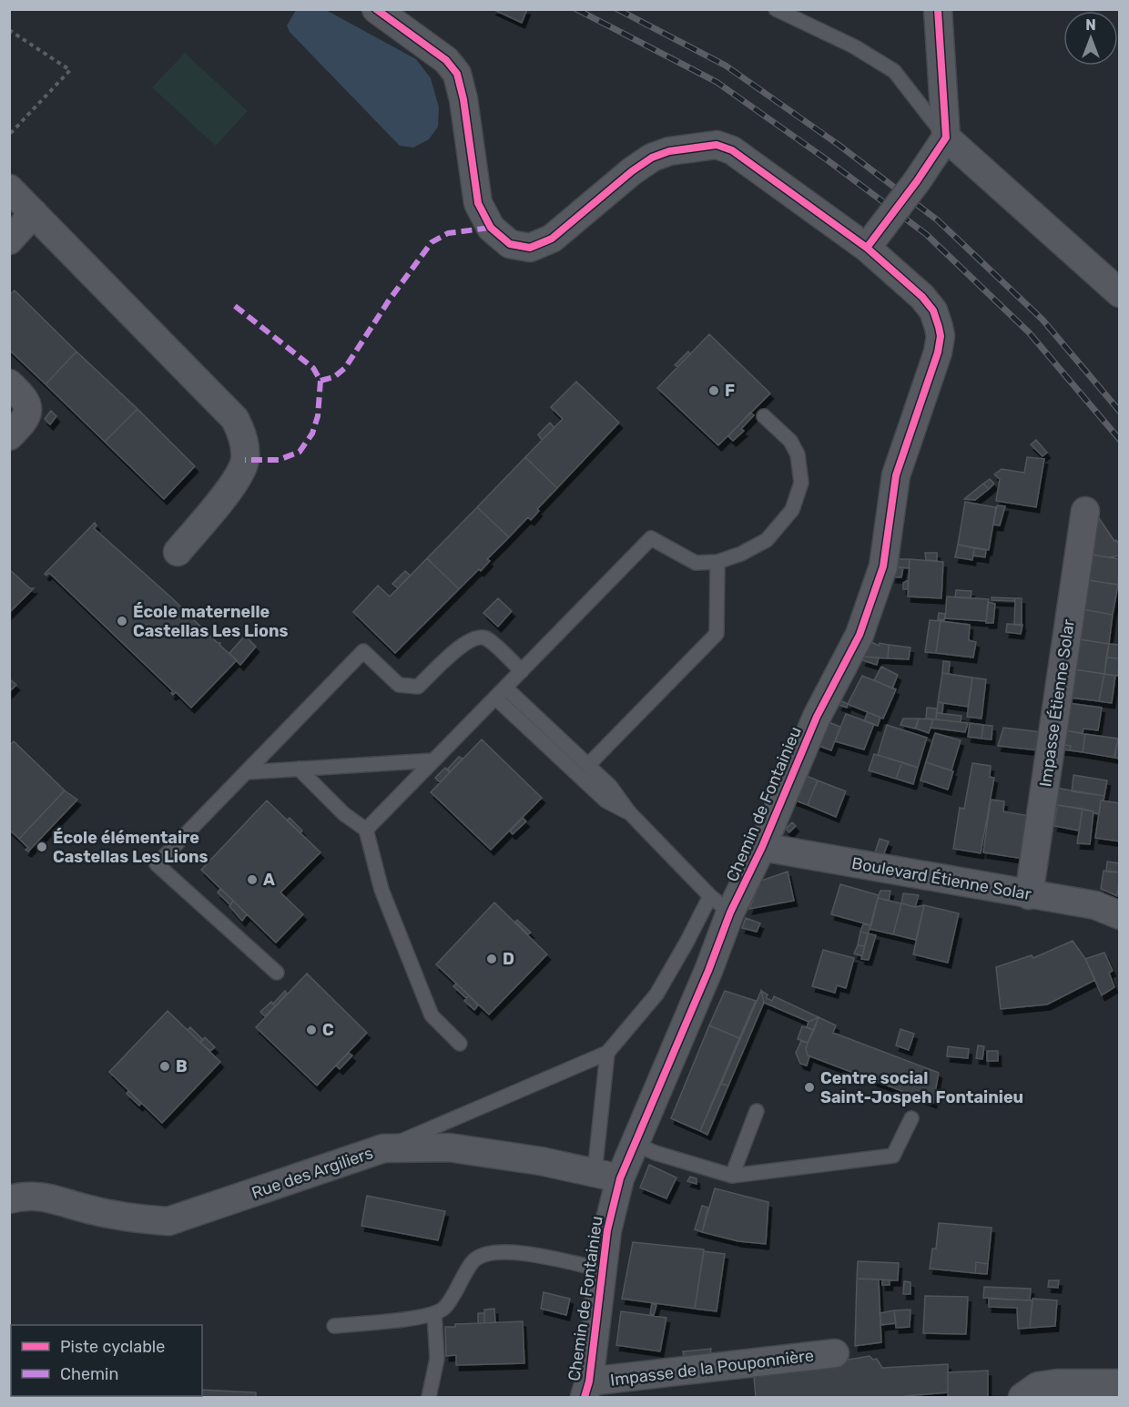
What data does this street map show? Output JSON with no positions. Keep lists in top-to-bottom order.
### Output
{
  "streets": {
    "street": [
      "Impasse Étienne Solar",
      "Chemin de Fontainieu",
      "Boulevard Étienne Solar",
      "Rue des Argiliers",
      "Impasse de la Pouponnière"
    ]
  },
  "crossings": [
    ["Impasse Étienne Solar", "Boulevard Étienne Solar"],
    ["Chemin de Fontainieu", "Boulevard Étienne Solar"],
    ["Chemin de Fontainieu", "Rue des Argiliers"],
    ["Chemin de Fontainieu", "Impasse de la Pouponnière"]
  ],
  "places": [
    "F",
    "École maternelle Castellas Les Lions",
    "École élémentaire Castellas Les Lions",
    "A",
    "D",
    "C",
    "B",
    "Centre social Saint-Jospeh Fontainieu"
  ],
  "legend": ["Piste cyclable", "Chemin"],
  "north": "top"
}
